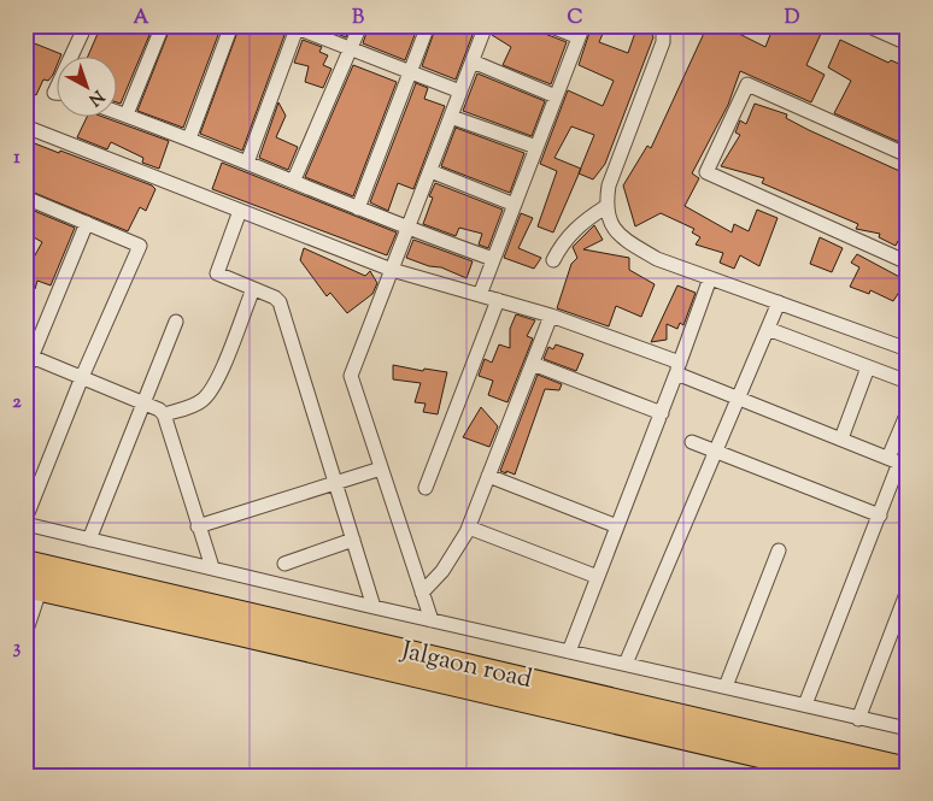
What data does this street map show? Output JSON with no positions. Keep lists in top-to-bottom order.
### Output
{
  "streets": {
    "highway": ["Jalgaon road"]
  },
  "north": "bottom right",
  "grid": {
    "columns": [
      "A",
      "B",
      "C",
      "D"
    ],
    "rows": ["1", "2", "3"]
  }
}
